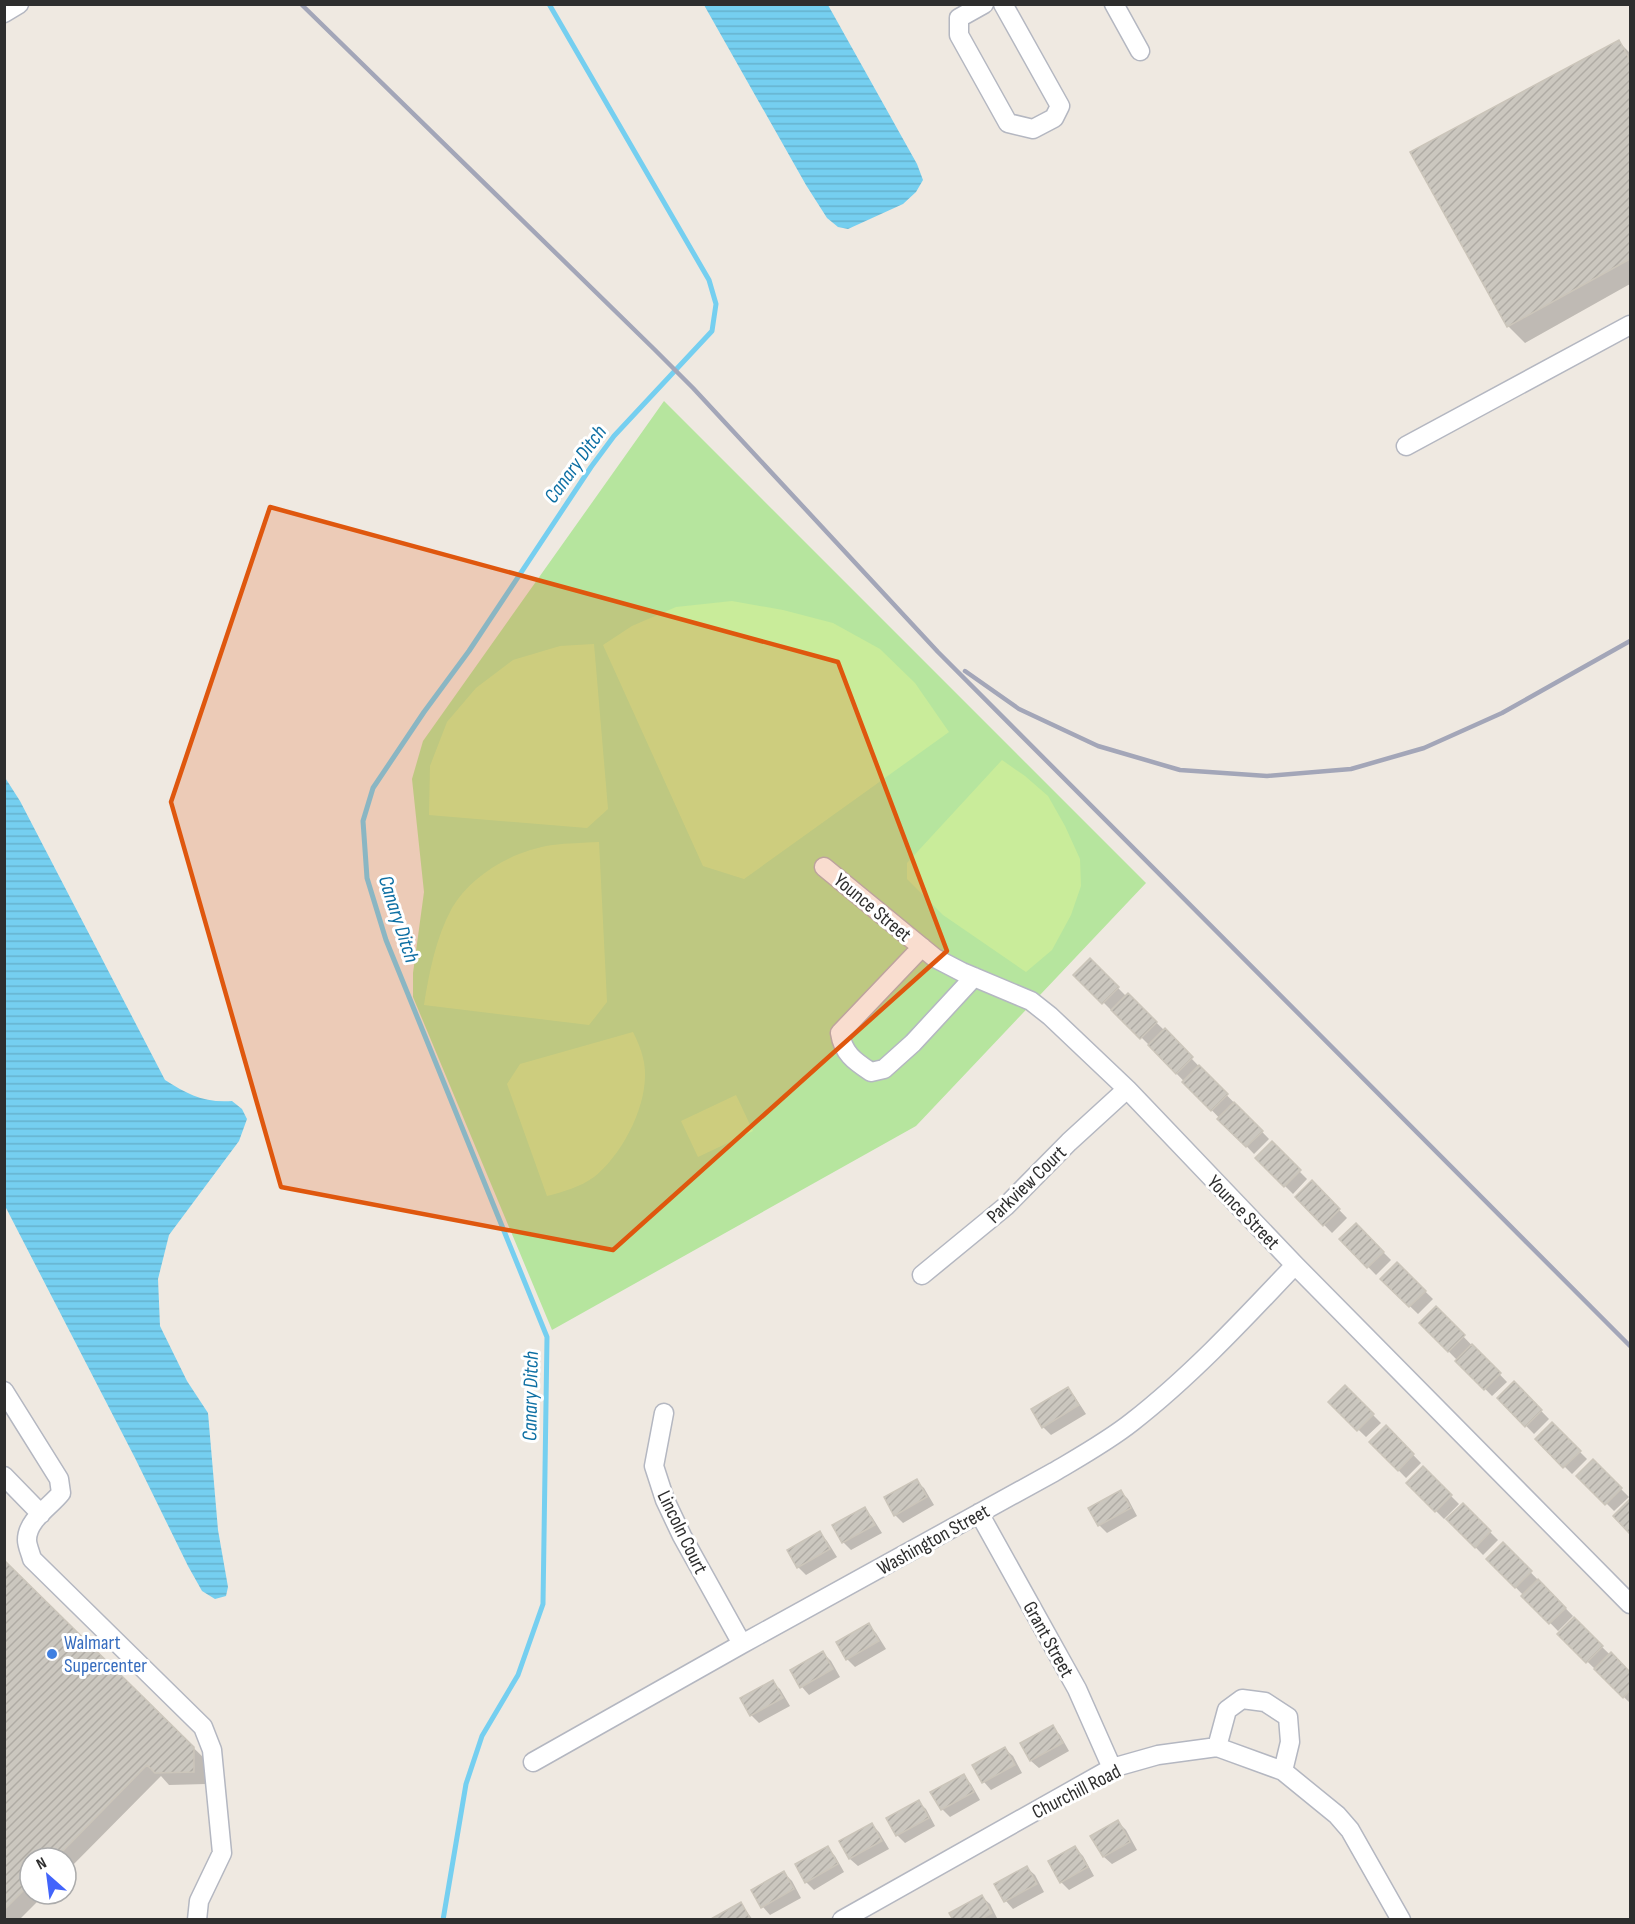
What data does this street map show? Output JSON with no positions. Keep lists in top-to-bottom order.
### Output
{
  "streets": {
    "street": [
      "Younce Street",
      "Parkview Court",
      "Lincoln Court",
      "Washington Street",
      "Grant Street",
      "Churchill Road"
    ]
  },
  "crossings": [
    ["Younce Street", "Parkview Court"],
    ["Younce Street", "Washington Street"],
    ["Lincoln Court", "Washington Street"],
    ["Washington Street", "Grant Street"],
    ["Grant Street", "Churchill Road"]
  ],
  "water": ["Canary Ditch"],
  "places": ["Walmart Supercenter"],
  "north": "top left"
}
